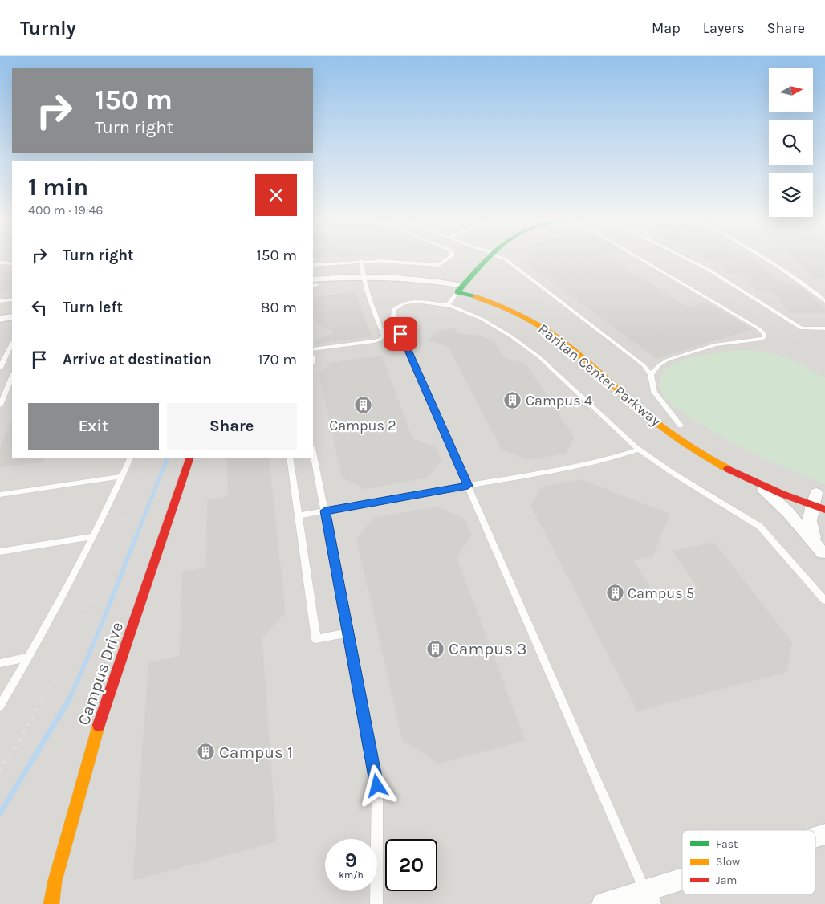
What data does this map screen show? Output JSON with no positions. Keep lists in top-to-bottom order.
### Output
{
  "streets": {
    "street": ["Raritan Center Parkway", "Campus Drive"]
  },
  "places": {
    "building": [
      "Campus 4",
      "Campus 2",
      "Campus 5",
      "Campus 3",
      "Campus 1"
    ]
  },
  "legend": ["Fast", "Slow", "Jam"],
  "north": "right",
  "page": {
    "header": "Turnly",
    "nav": ["Map", "Layers", "Share"],
    "turn": ["150 m", "Turn right"],
    "heading": ["1 min", "400 m · 19:46"],
    "list": [
      {
        "name": "Turn right",
        "value": "150 m"
      },
      {
        "name": "Turn left",
        "value": "80 m"
      },
      {
        "name": "Arrive at destination",
        "value": "170 m"
      }
    ],
    "buttons": ["Exit", "Share"],
    "speed": "9 km/h",
    "limit": "20"
  }
}
